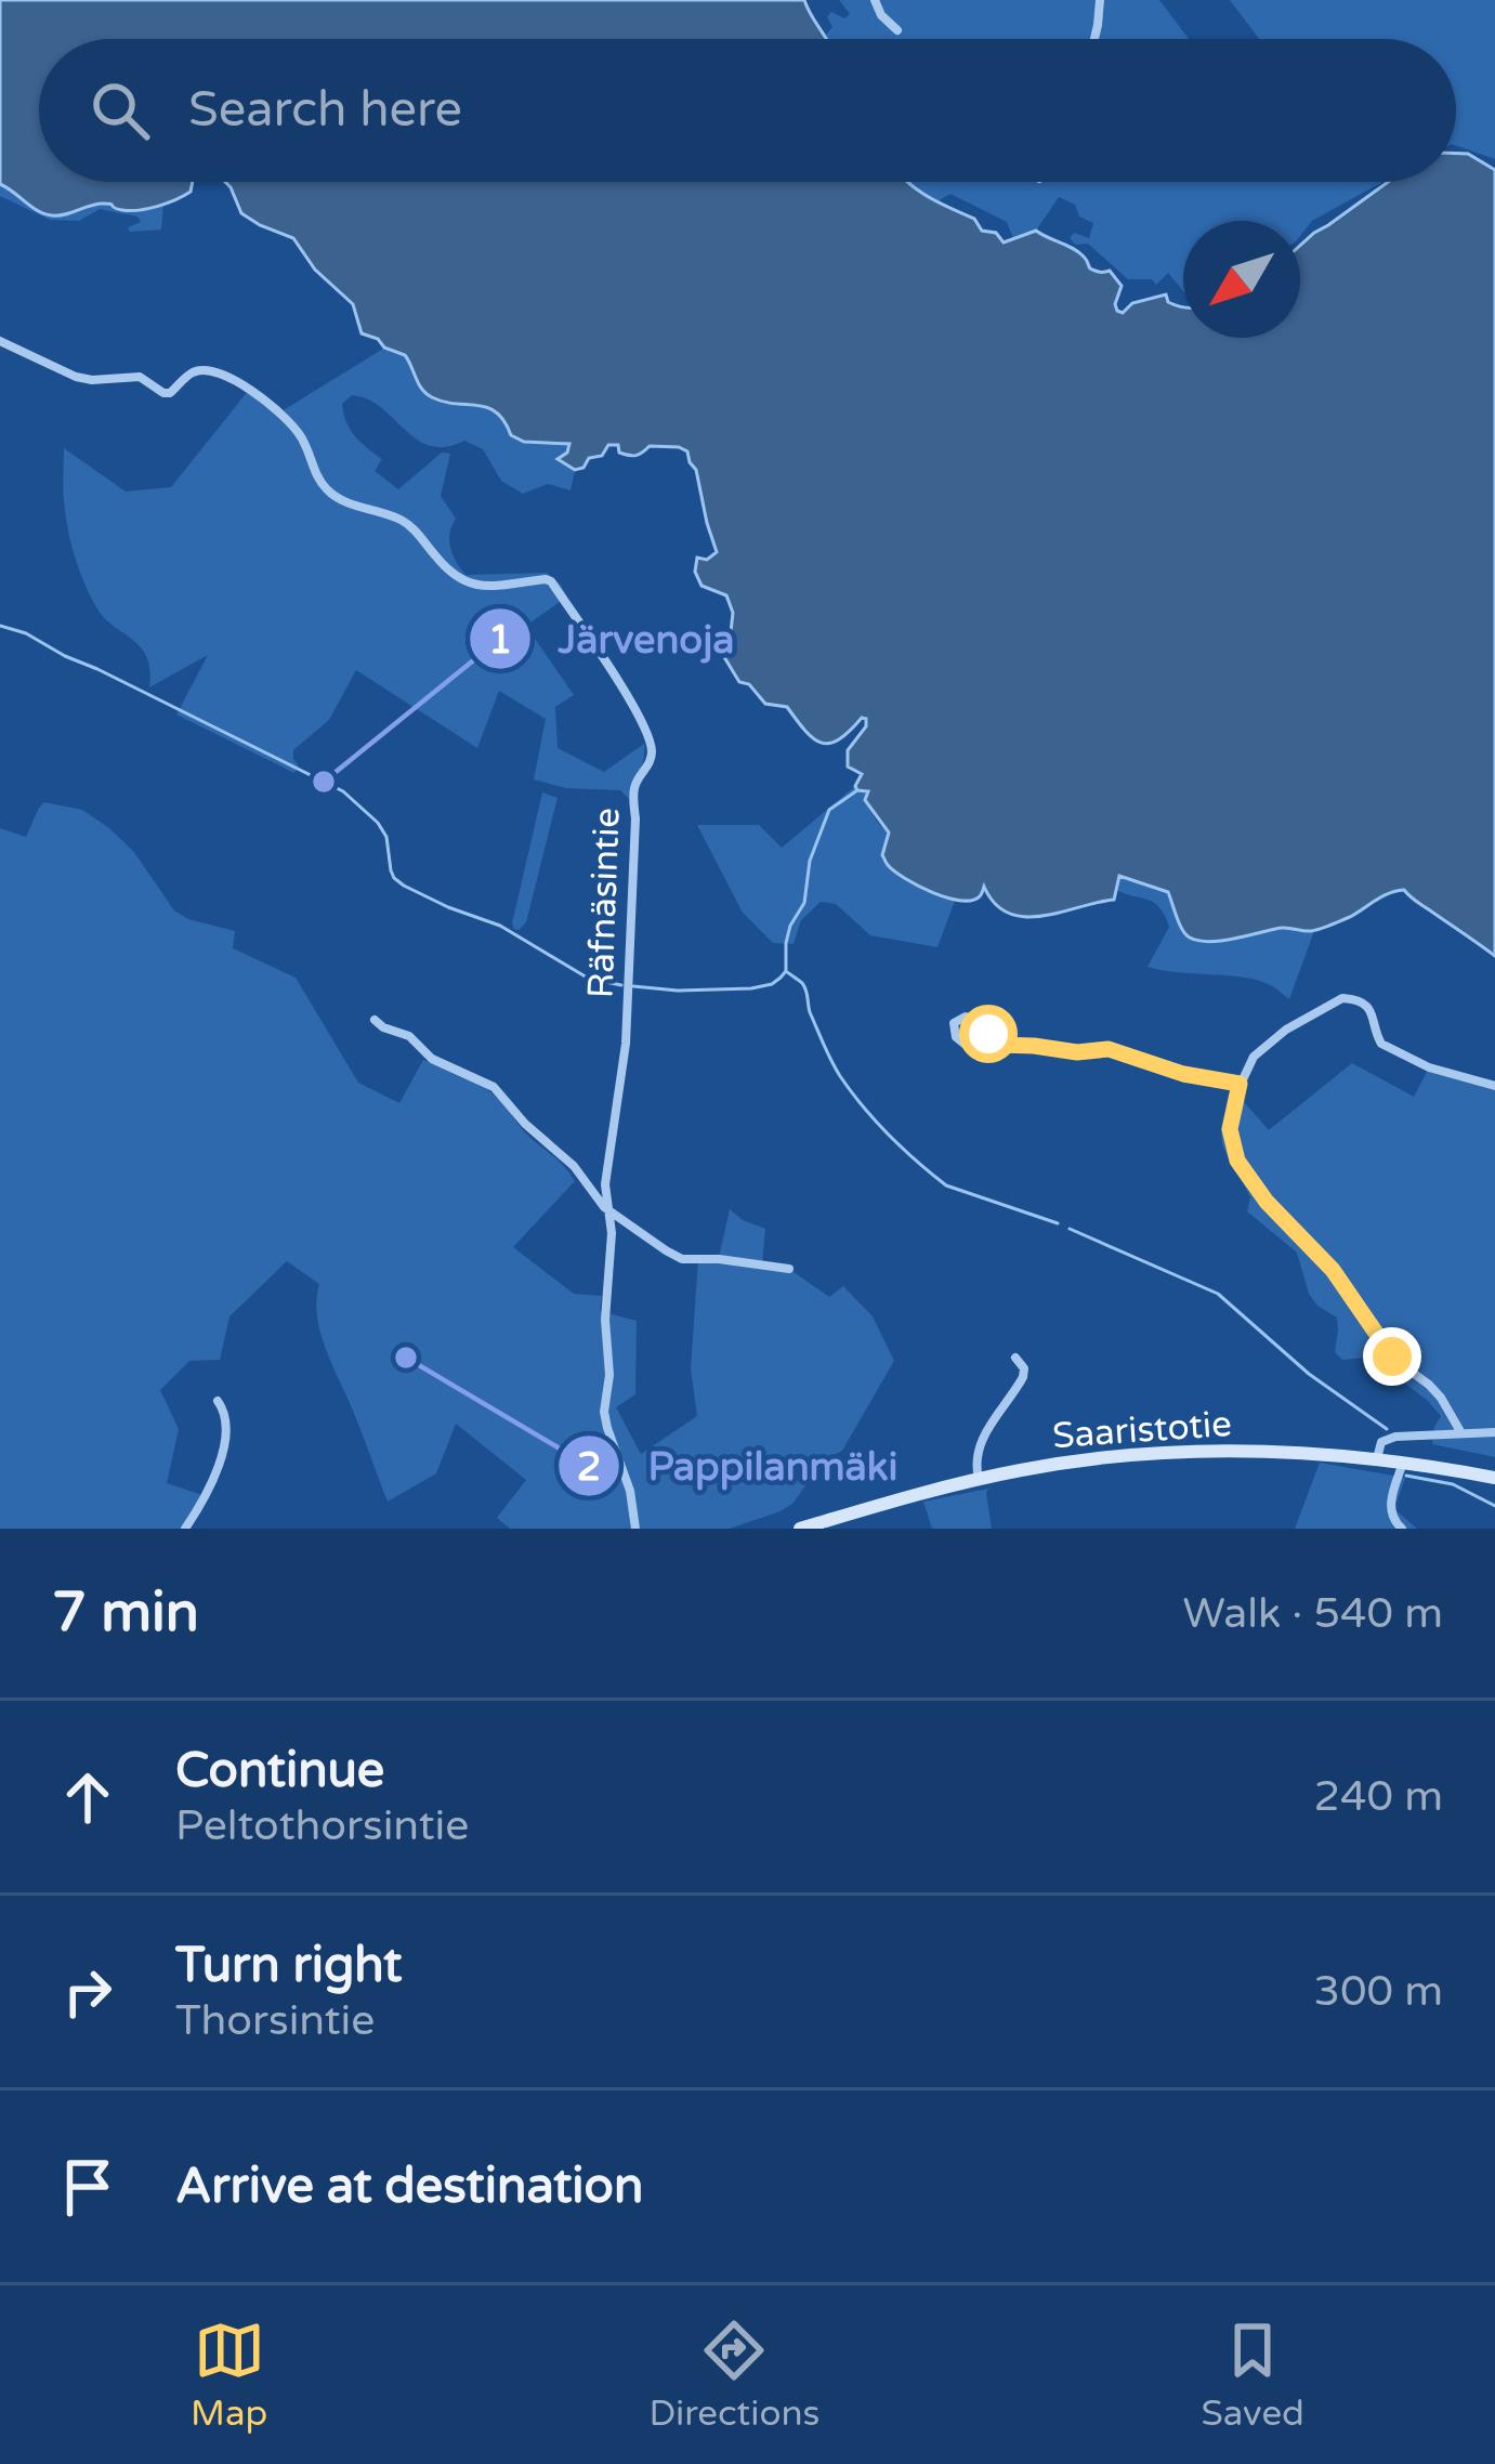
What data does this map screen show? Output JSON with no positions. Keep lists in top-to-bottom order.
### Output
{
  "streets": {
    "main road": ["Saaristotie"],
    "street": ["Räfnäsintie"]
  },
  "places": ["Järvenoja", "Pappilanmäki"],
  "north": "bottom left",
  "page": {
    "search": "Search here",
    "heading": ["7 min", "Walk · 540 m"],
    "list": [
      ["Continue", "Peltothorsintie", "240 m"],
      ["Turn right", "Thorsintie", "300 m"],
      "Arrive at destination"
    ],
    "nav": ["Map", "Directions", "Saved"]
  }
}
